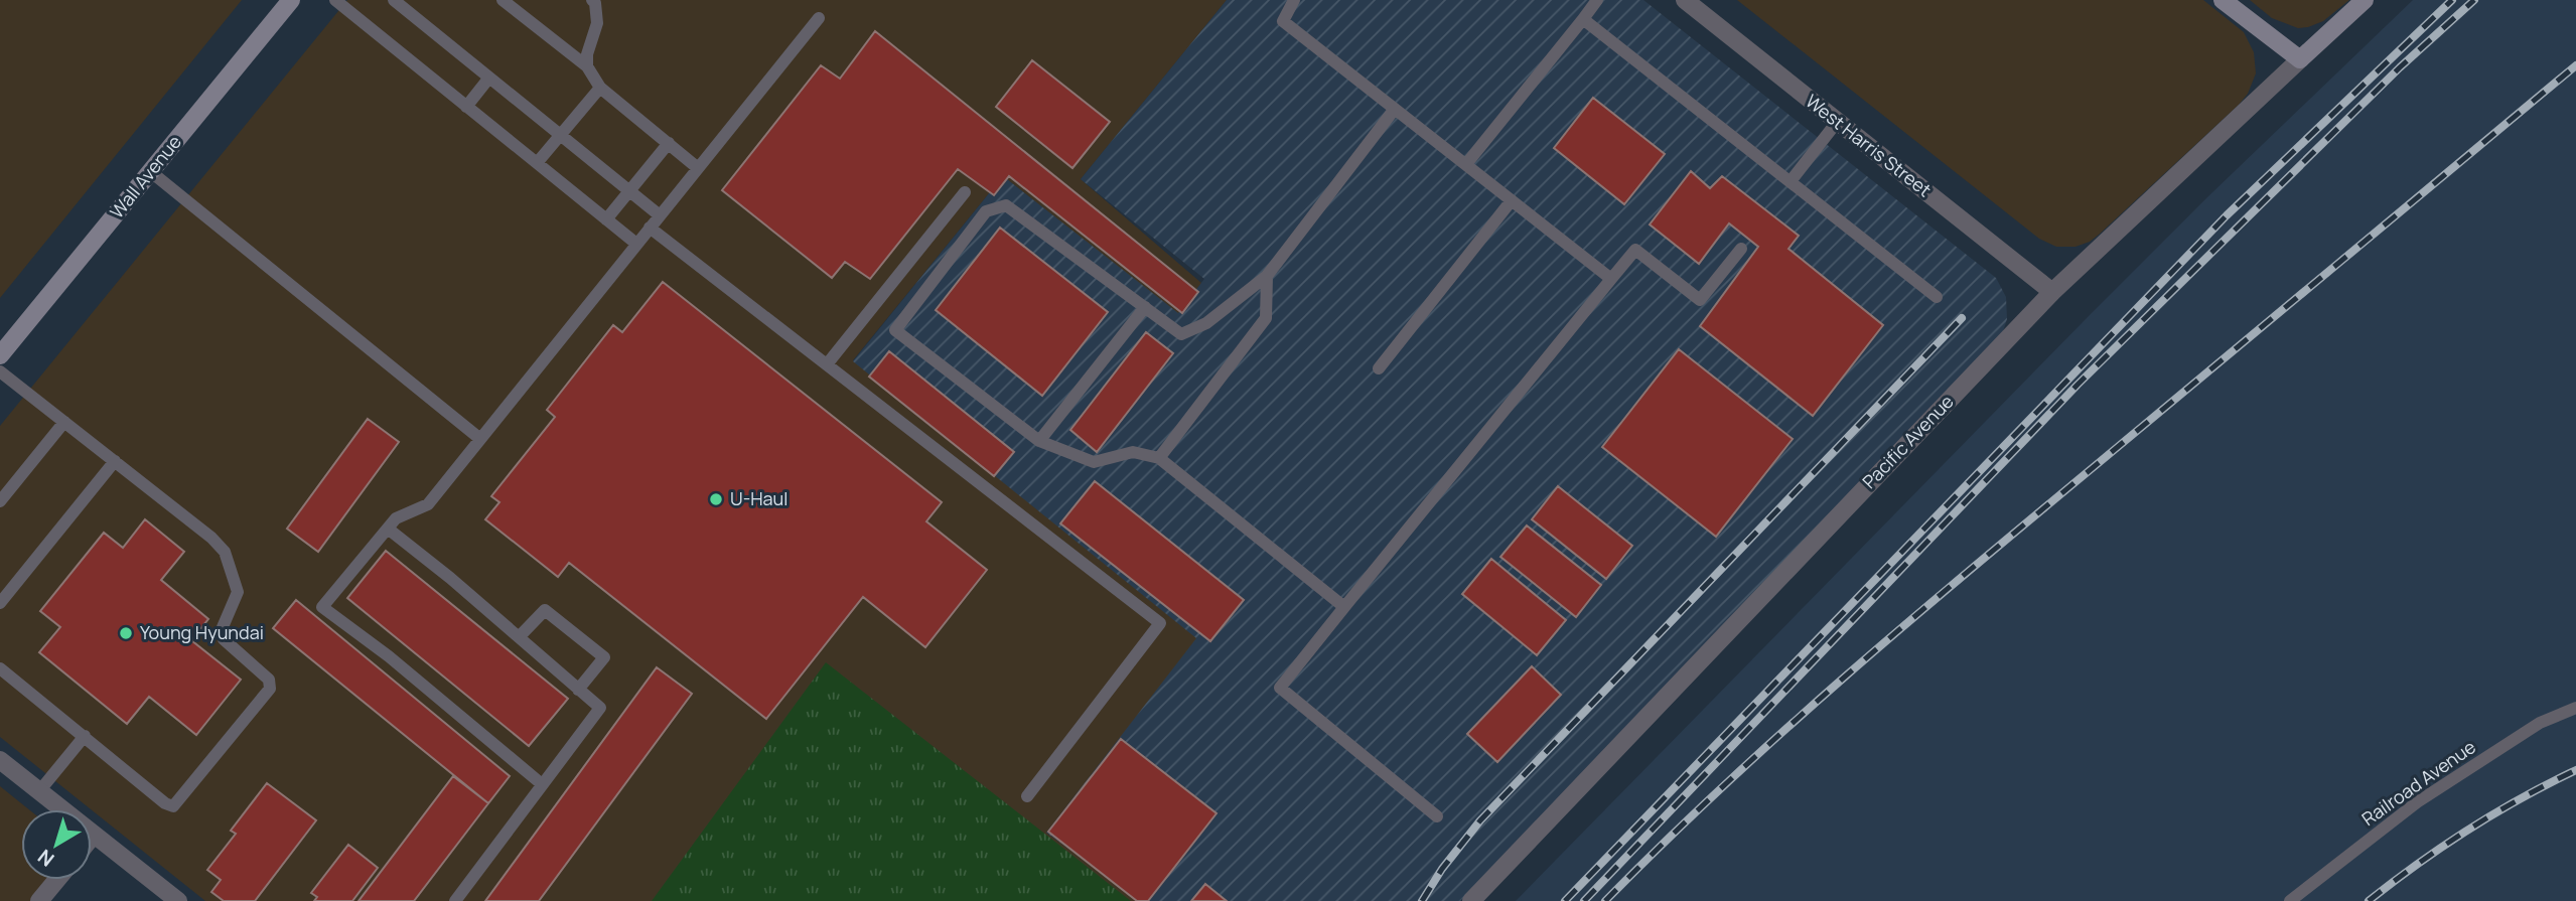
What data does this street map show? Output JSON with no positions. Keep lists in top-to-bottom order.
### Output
{
  "streets": {
    "main road": ["Wall Avenue", "Pacific Avenue"],
    "street": ["West Harris Street"],
    "lane": ["Railroad Avenue"]
  },
  "crossings": [
    ["West Harris Street", "Pacific Avenue"]
  ],
  "places": ["U-Haul", "Young Hyundai"],
  "north": "bottom left"
}
